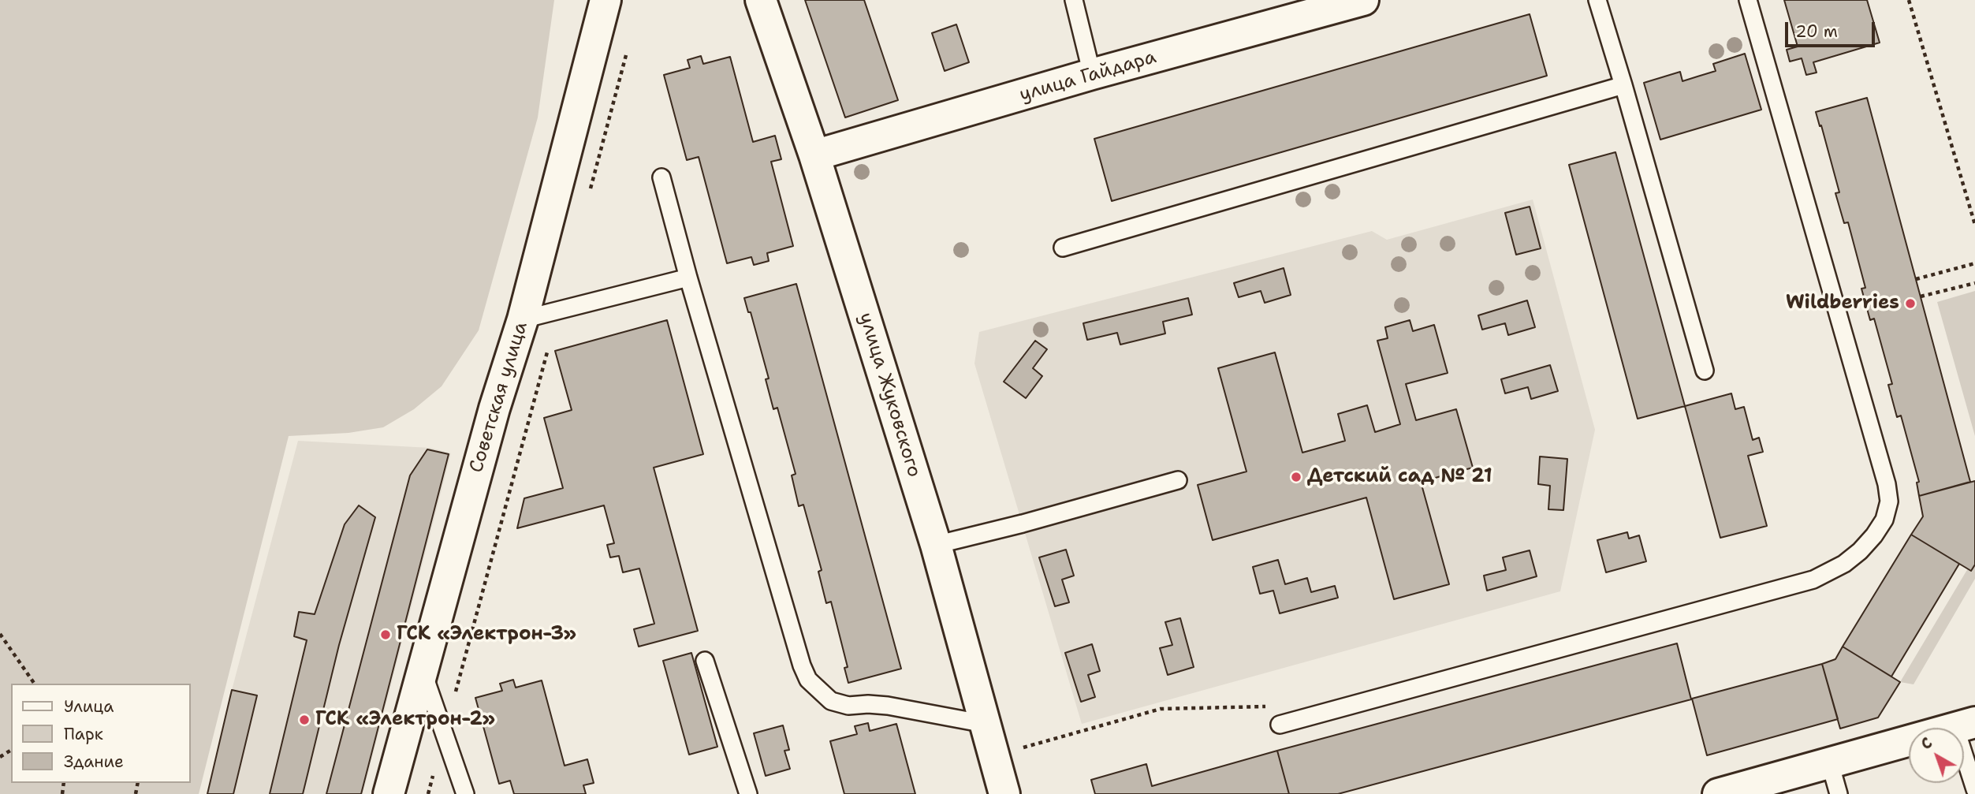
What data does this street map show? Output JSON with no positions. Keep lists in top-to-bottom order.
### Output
{
  "streets": {
    "street": ["улица Гайдара", "улица Жуковского", "Советская улица"]
  },
  "crossings": [
    ["улица Гайдара", "улица Жуковского"]
  ],
  "places": [
    "Wildberries",
    "Детский сад № 21",
    "ГСК «Электрон-3»",
    "ГСК «Электрон-2»"
  ],
  "legend": ["Улица", "Парк", "Здание"],
  "scale_bar": "20 m",
  "north": "top left"
}
